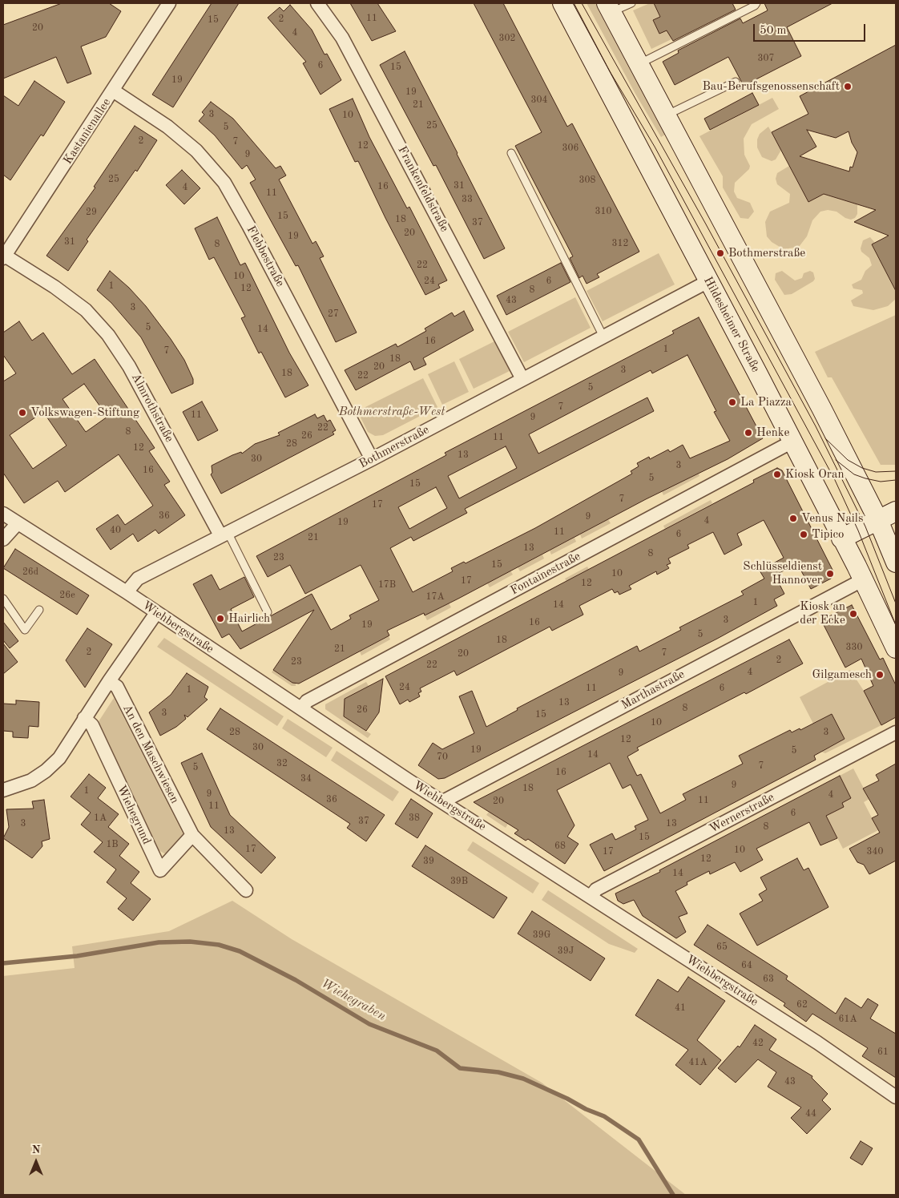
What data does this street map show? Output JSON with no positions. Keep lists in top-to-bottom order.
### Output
{
  "streets": {
    "main road": ["Hildesheimer Straße"],
    "street": [
      "Kastanienallee",
      "Frankenfeldstraße",
      "Flebbestraße",
      "Almrothstraße",
      "Bothmerstraße",
      "Fontainestraße",
      "Wiehbergstraße",
      "Marthastraße",
      "An den Maschwiesen",
      "Wernerstraße",
      "Wiehegrund"
    ]
  },
  "crossings": [
    ["Kastanienallee", "Flebbestraße"],
    ["Kastanienallee", "Almrothstraße"],
    ["Frankenfeldstraße", "Bothmerstraße"],
    ["Flebbestraße", "Bothmerstraße"],
    ["Hildesheimer Straße", "Bothmerstraße"],
    ["Hildesheimer Straße", "Fontainestraße"],
    ["Hildesheimer Straße", "Marthastraße"],
    ["Almrothstraße", "Bothmerstraße"],
    ["Bothmerstraße", "Wiehbergstraße"],
    ["Fontainestraße", "Wiehbergstraße"],
    ["Wiehbergstraße", "Marthastraße"],
    ["Wiehbergstraße", "Wernerstraße"],
    ["An den Maschwiesen", "Wiehegrund"]
  ],
  "water": ["Wiehegraben"],
  "parks": ["Bothmerstraße-West"],
  "places": [
    "Bau-Berufsgenossenschaft",
    "Bothmerstraße",
    "La Piazza",
    "Volkswagen-Stiftung",
    "Henke",
    "Kiosk Oran",
    "Venus Nails",
    "Tipico",
    "Schlüsseldienst Hannover",
    "Kiosk an der Ecke",
    "Hairlich",
    "Gilgamesch"
  ],
  "house_numbers": [
    "11",
    "2",
    "15",
    "20",
    "4",
    "302",
    "307",
    "6",
    "15",
    "19",
    "19",
    "304",
    "21",
    "3",
    "10",
    "25",
    "5",
    "2",
    "7",
    "12",
    "306",
    "9",
    "25",
    "308",
    "31",
    "16",
    "4",
    "11",
    "33",
    "310",
    "29",
    "15",
    "18",
    "37",
    "20",
    "19",
    "31",
    "312",
    "8",
    "22",
    "10",
    "24",
    "6",
    "1",
    "12",
    "8",
    "43",
    "3",
    "27",
    "5",
    "14",
    "16",
    "1",
    "7",
    "18",
    "20",
    "3",
    "18",
    "22",
    "5",
    "7",
    "11",
    "9",
    "22",
    "8",
    "26",
    "11",
    "28",
    "12",
    "13",
    "30",
    "3",
    "16",
    "5",
    "15",
    "7",
    "17",
    "36",
    "9",
    "4",
    "19",
    "40",
    "11",
    "6",
    "21",
    "13",
    "8",
    "23",
    "15",
    "26d",
    "10",
    "17",
    "12",
    "17B",
    "26e",
    "17A",
    "1",
    "14",
    "3",
    "16",
    "19",
    "5",
    "18",
    "330",
    "21",
    "2",
    "7",
    "20",
    "2",
    "23",
    "22",
    "4",
    "9",
    "24",
    "11",
    "6",
    "1",
    "13",
    "8",
    "26",
    "3",
    "15",
    "10",
    "28",
    "3",
    "12",
    "30",
    "19",
    "5",
    "14",
    "70",
    "32",
    "7",
    "5",
    "16",
    "34",
    "9",
    "18",
    "1",
    "9",
    "4",
    "36",
    "11",
    "20",
    "11",
    "6",
    "1A",
    "38",
    "37",
    "3",
    "13",
    "8",
    "13",
    "15",
    "1B",
    "68",
    "17",
    "10",
    "17",
    "340",
    "12",
    "39",
    "14",
    "39B",
    "39G",
    "65",
    "39J",
    "64",
    "63",
    "62",
    "41",
    "61A",
    "42",
    "61",
    "41A",
    "43",
    "44"
  ],
  "scale_bar": "50 m",
  "north": "top"
}
